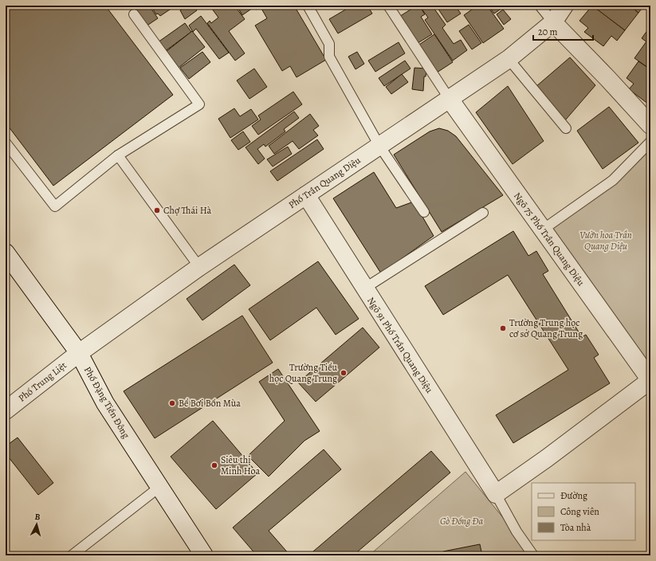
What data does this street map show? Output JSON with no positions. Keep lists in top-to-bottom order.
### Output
{
  "streets": {
    "street": [
      "Phố Trần Quang Diệu",
      "Ngõ 75 Phố Trần Quang Diệu",
      "Ngõ 91 Phố Trần Quang Diệu",
      "Phố Trung Liệt",
      "Phố Đặng Tiến Đông"
    ]
  },
  "crossings": [
    ["Phố Trần Quang Diệu", "Ngõ 75 Phố Trần Quang Diệu"],
    ["Phố Trần Quang Diệu", "Ngõ 91 Phố Trần Quang Diệu"],
    ["Phố Trần Quang Diệu", "Phố Trung Liệt"],
    ["Phố Trần Quang Diệu", "Phố Đặng Tiến Đông"],
    ["Phố Trung Liệt", "Phố Đặng Tiến Đông"]
  ],
  "parks": ["Vườn hoa Trần Quang Diệu", "Gò Đống Đa"],
  "places": [
    "Chợ Thái Hà",
    "Trường Trung học cơ sở Quang Trung",
    "Trường Tiểu học Quang Trung",
    "Bể Bơi Bốn Mùa",
    "Siêu thị Minh Hoa"
  ],
  "legend": ["Đường", "Công viên", "Tòa nhà"],
  "scale_bar": "20 m",
  "north": "top"
}
